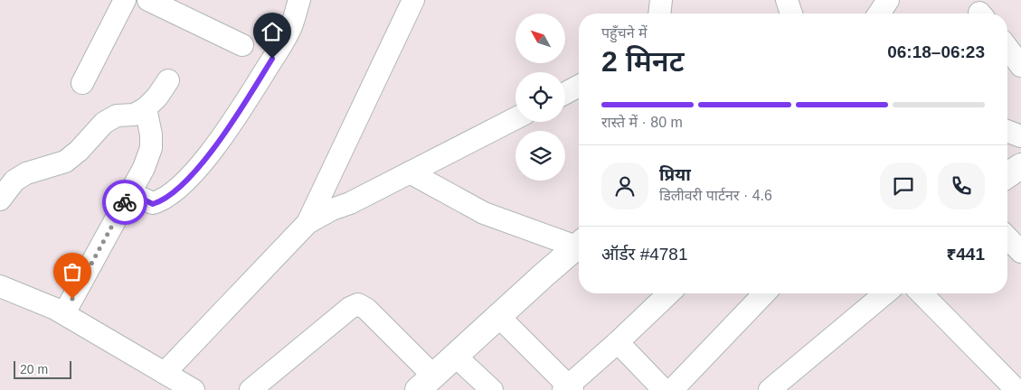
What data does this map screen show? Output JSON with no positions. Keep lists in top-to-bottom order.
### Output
{
  "scale_bar": "20 m",
  "north": "top left",
  "page": {
    "heading": ["2 मिनट", "पहुँचने में", "06:18–06:23"],
    "panel": [
      "प्रिया",
      "डिलीवरी पार्टनर · 4.6",
      "ऑर्डर #4781",
      "₹441"
    ],
    "bar": "रास्ते में · 80 m",
    "scale": "20 m"
  }
}
